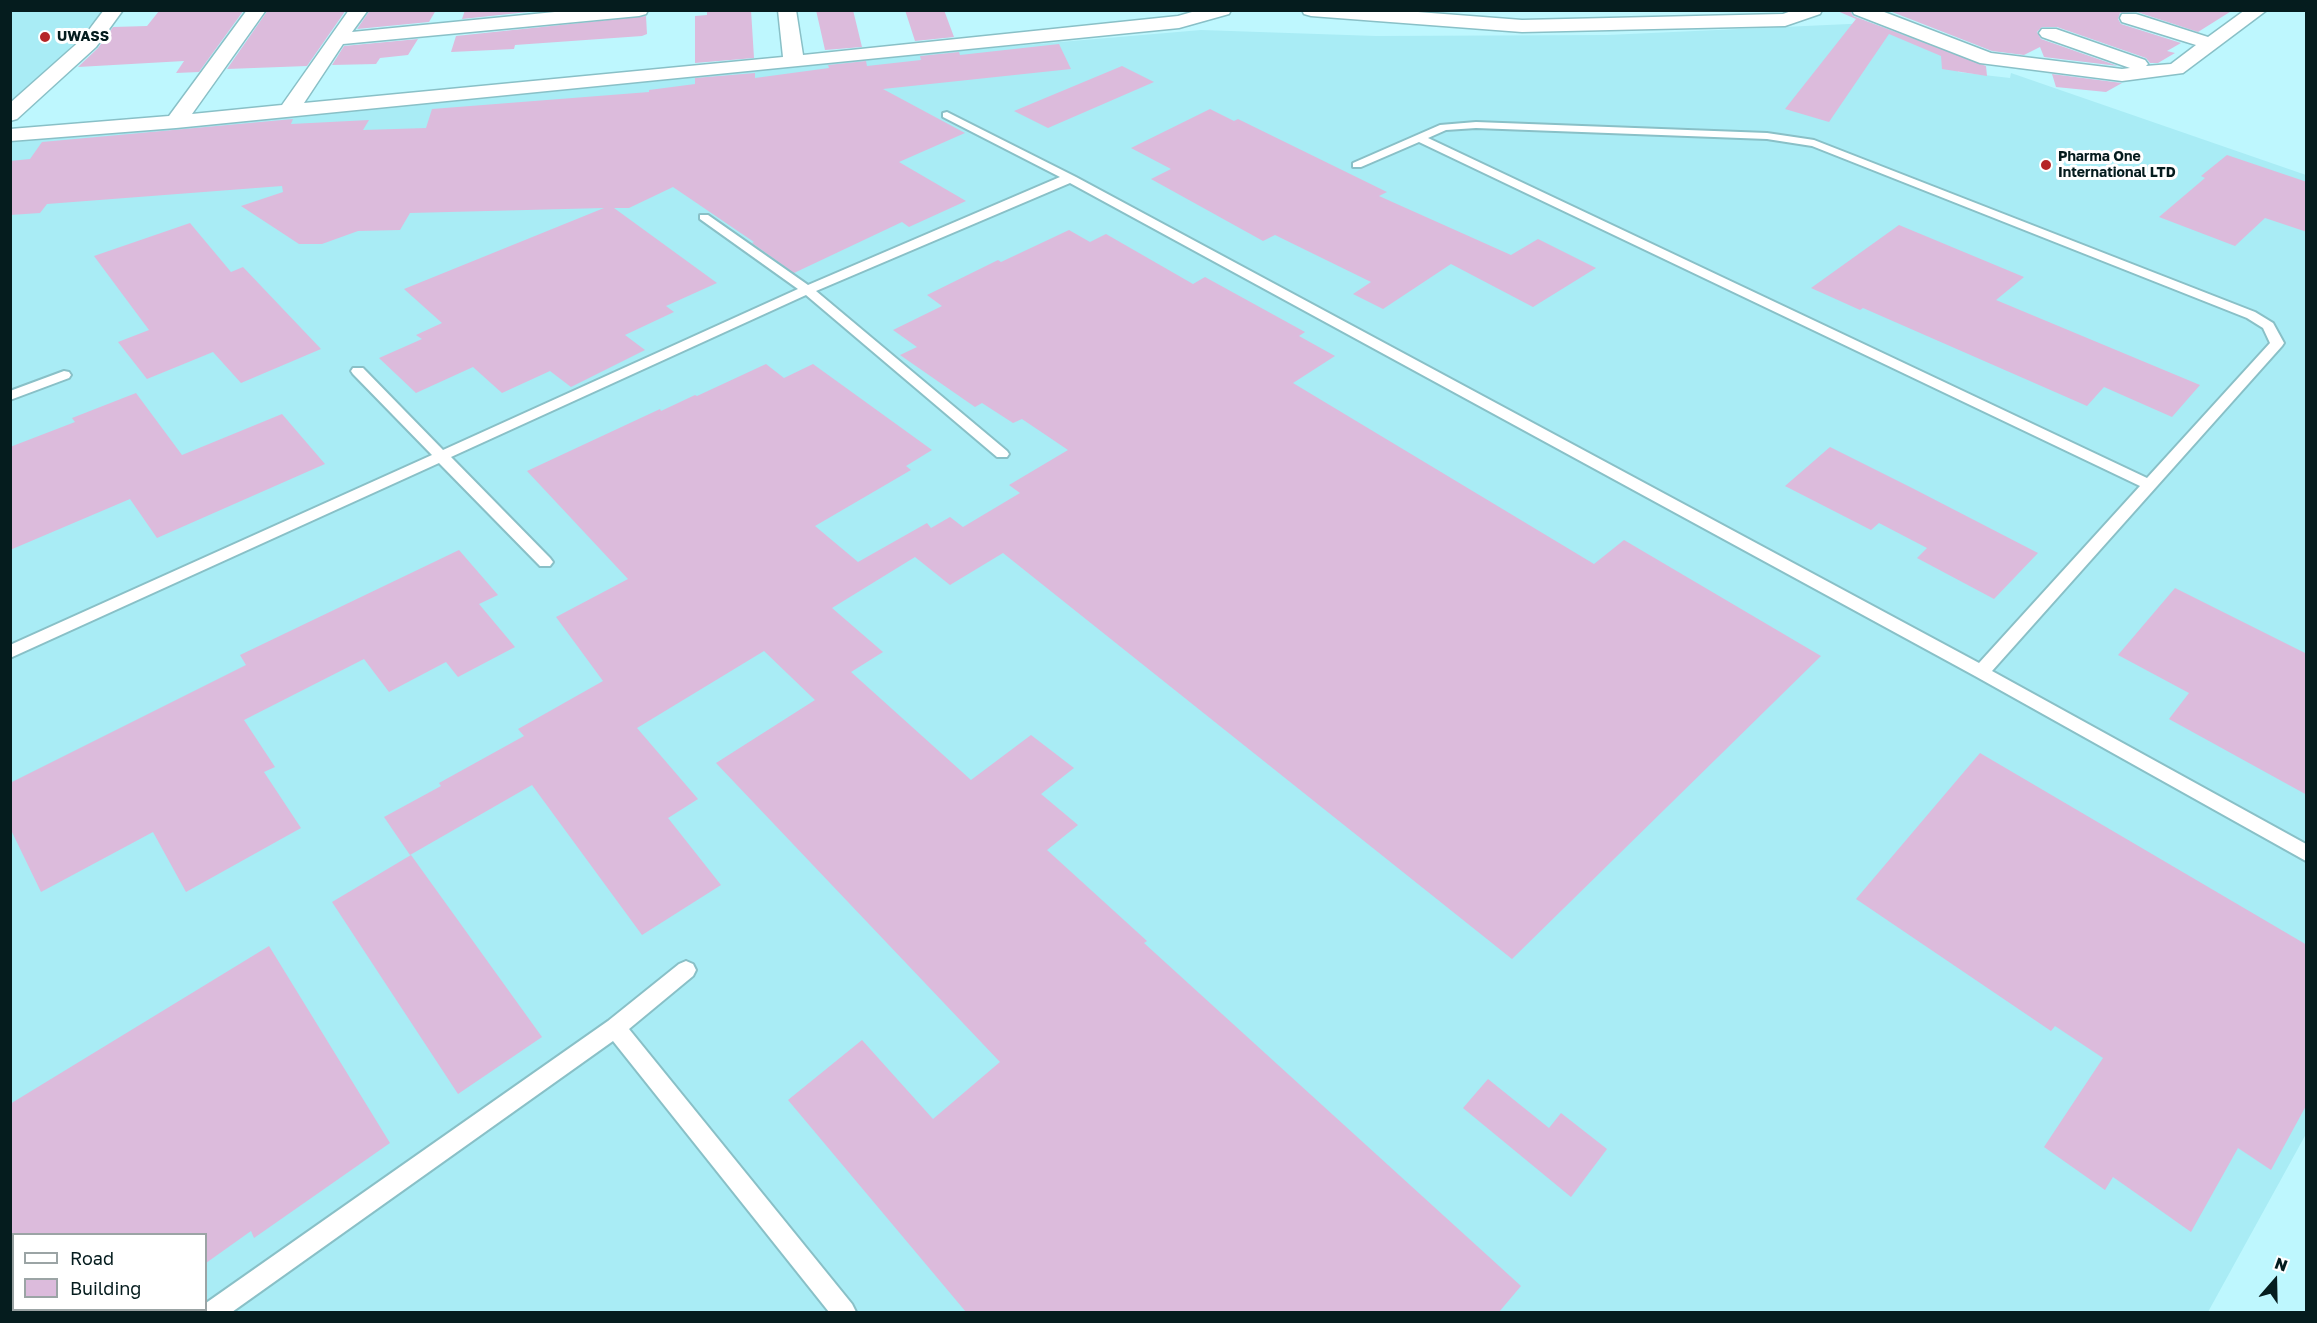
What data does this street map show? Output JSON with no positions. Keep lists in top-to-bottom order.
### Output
{
  "places": ["UWASS", "Pharma One International LTD"],
  "legend": ["Road", "Building"],
  "north": "top"
}
